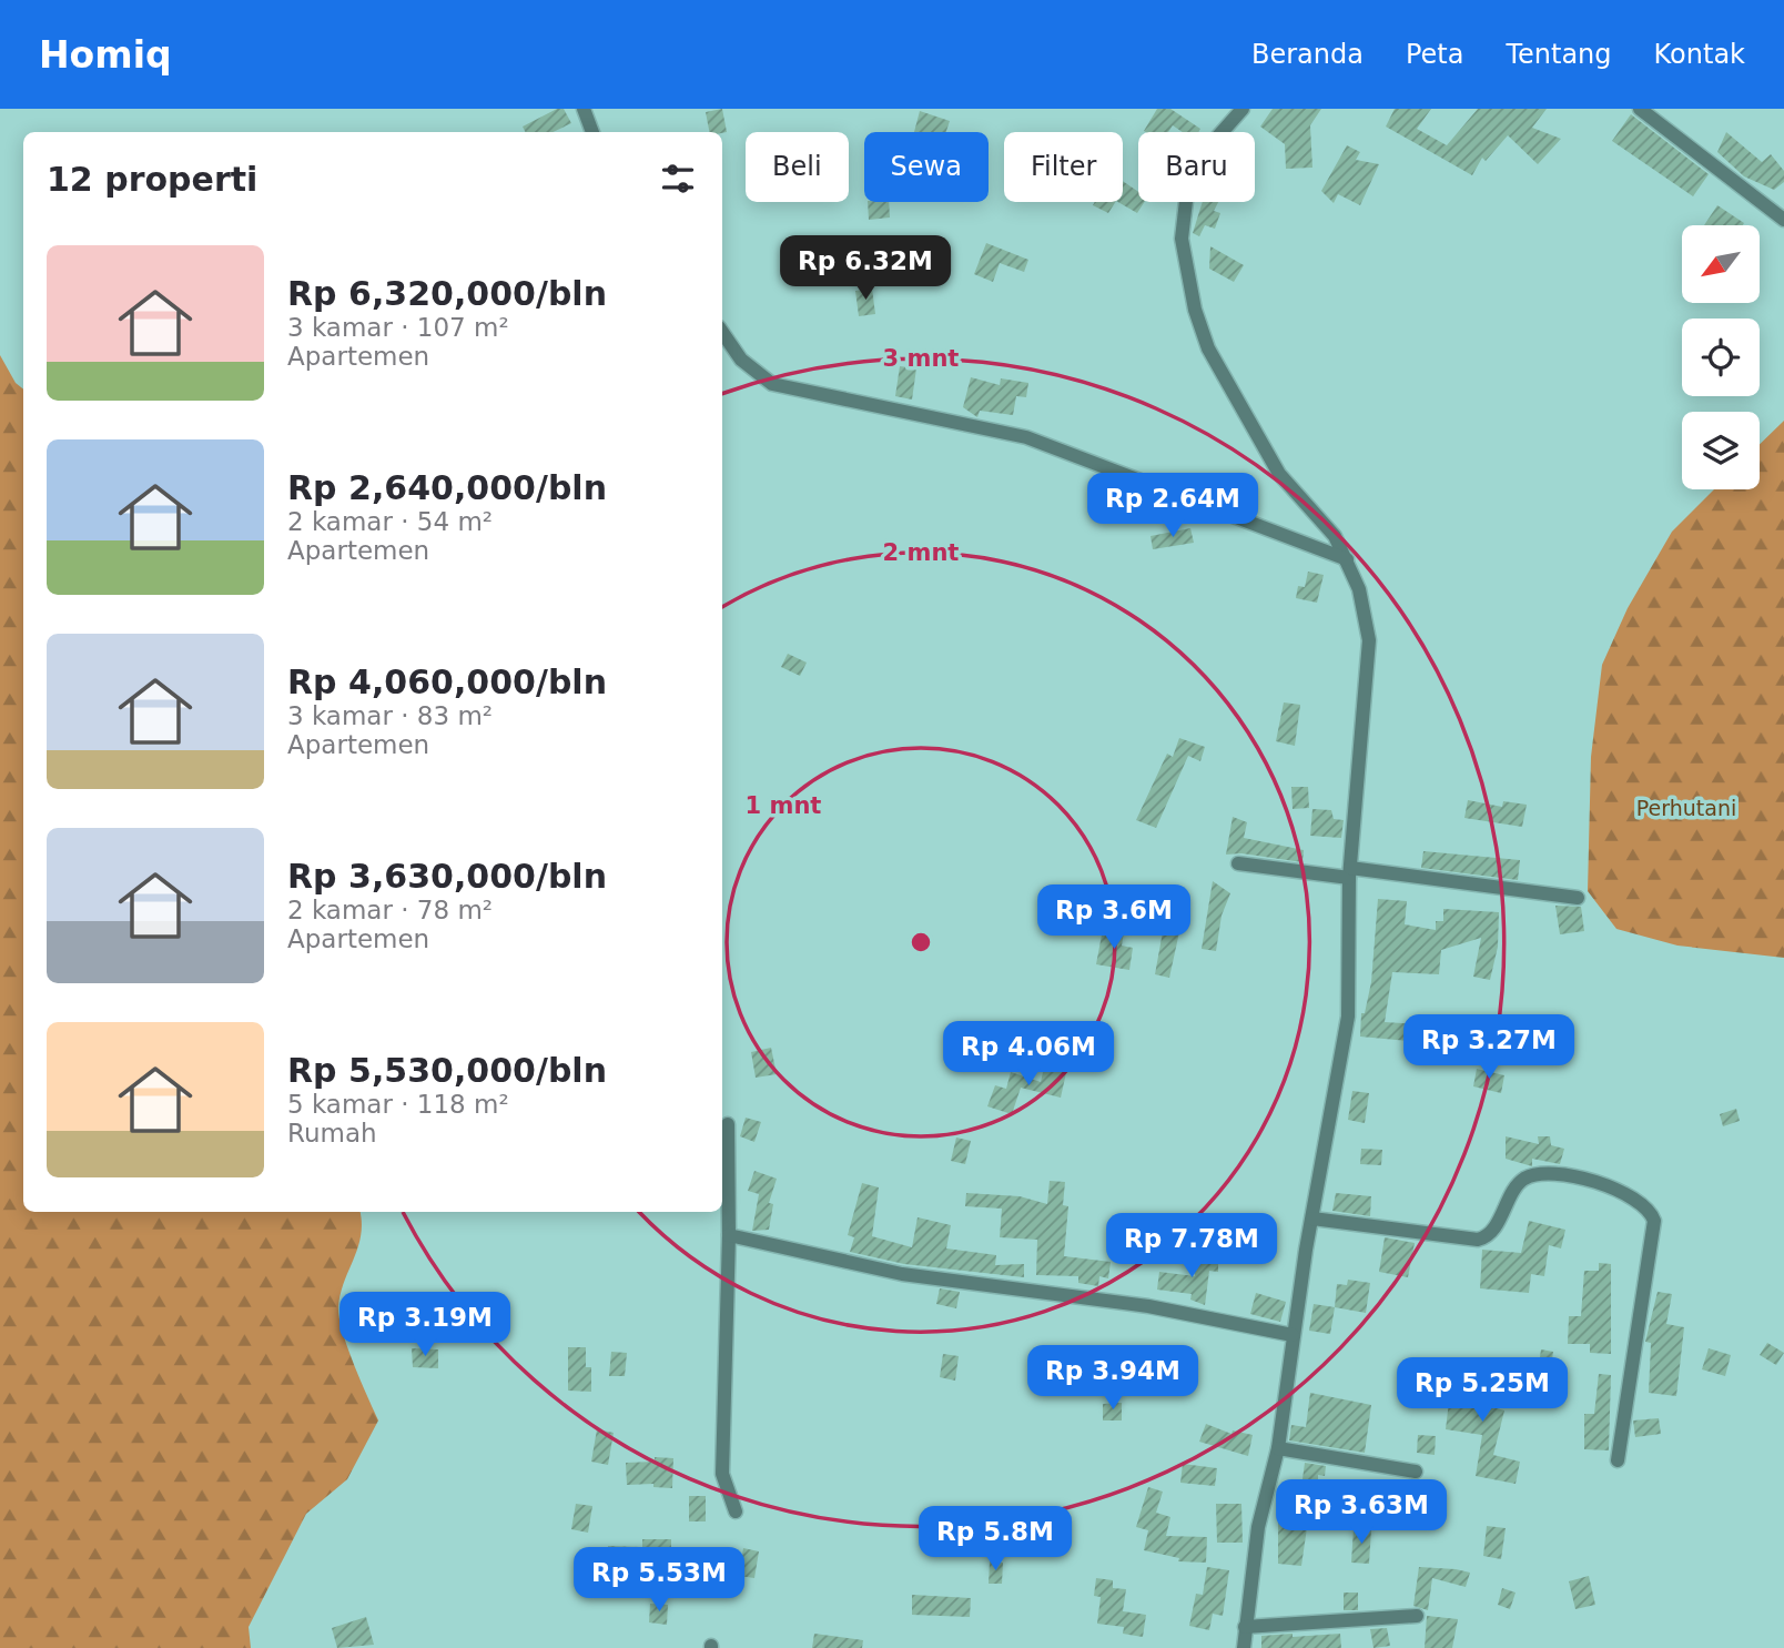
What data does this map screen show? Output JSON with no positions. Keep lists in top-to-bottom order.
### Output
{
  "parks": ["Perhutani"],
  "north": "bottom left",
  "page": {
    "header": "Homiq",
    "nav": [
      "Beranda",
      "Peta",
      "Tentang",
      "Kontak"
    ],
    "chip": [
      "Beli",
      "Sewa",
      "Filter",
      "Baru"
    ],
    "heading": "12 properti",
    "list": [
      {
        "name": "Rp 6,320,000/bln",
        "note": "3 kamar · 107 m² · Apartemen"
      },
      {
        "name": "Rp 2,640,000/bln",
        "note": "2 kamar · 54 m² · Apartemen"
      },
      {
        "name": "Rp 4,060,000/bln",
        "note": "3 kamar · 83 m² · Apartemen"
      },
      {
        "name": "Rp 3,630,000/bln",
        "note": "2 kamar · 78 m² · Apartemen"
      },
      {
        "name": "Rp 5,530,000/bln",
        "note": "5 kamar · 118 m² · Rumah"
      }
    ],
    "price": [
      "Rp 6.32M",
      "Rp 2.64M",
      "Rp 3.6M",
      "Rp 3.27M",
      "Rp 4.06M",
      "Rp 7.78M",
      "Rp 3.19M",
      "Rp 3.94M",
      "Rp 5.25M",
      "Rp 3.63M",
      "Rp 5.8M",
      "Rp 5.53M"
    ]
  },
  "rings": ["3 mnt", "2 mnt", "1 mnt"]
}
